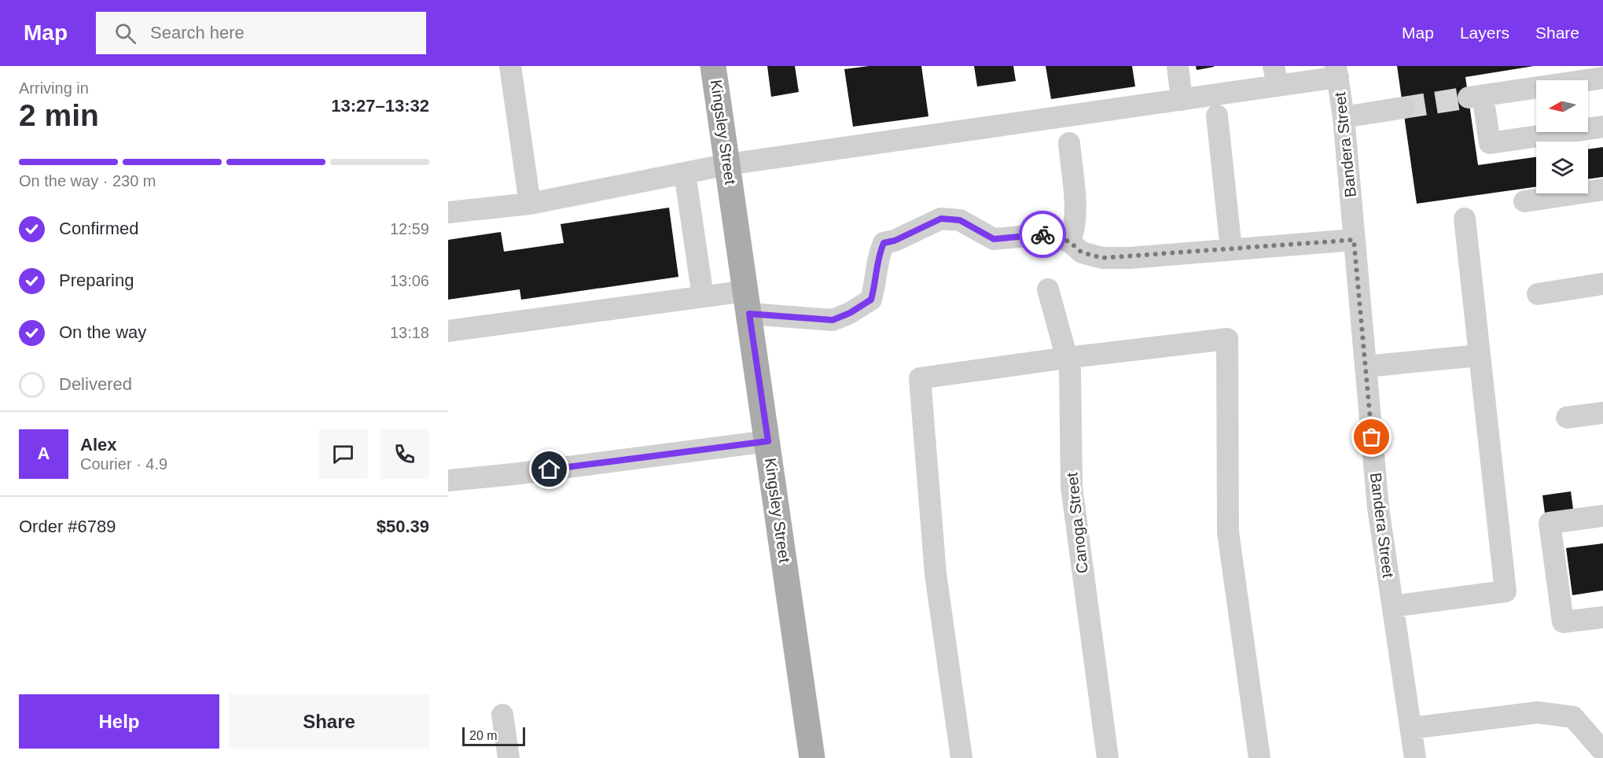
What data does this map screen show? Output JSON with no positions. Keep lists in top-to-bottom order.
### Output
{
  "streets": {
    "main road": ["Kingsley Street"],
    "street": ["Bandera Street", "Canoga Street"]
  },
  "scale_bar": "20 m",
  "north": "left",
  "page": {
    "header": "Map",
    "search": "Search here",
    "nav": ["Map", "Layers", "Share"],
    "heading": ["2 min", "Arriving in", "13:27–13:32"],
    "panel": [
      "Alex",
      "Courier · 4.9",
      "Order #6789",
      "$50.39"
    ],
    "bar": "On the way · 230 m",
    "list": [
      ["Confirmed", "12:59"],
      ["Preparing", "13:06"],
      ["On the way", "13:18"],
      "Delivered"
    ],
    "round": "A",
    "buttons": ["Help", "Share"],
    "scale": "20 m"
  }
}
